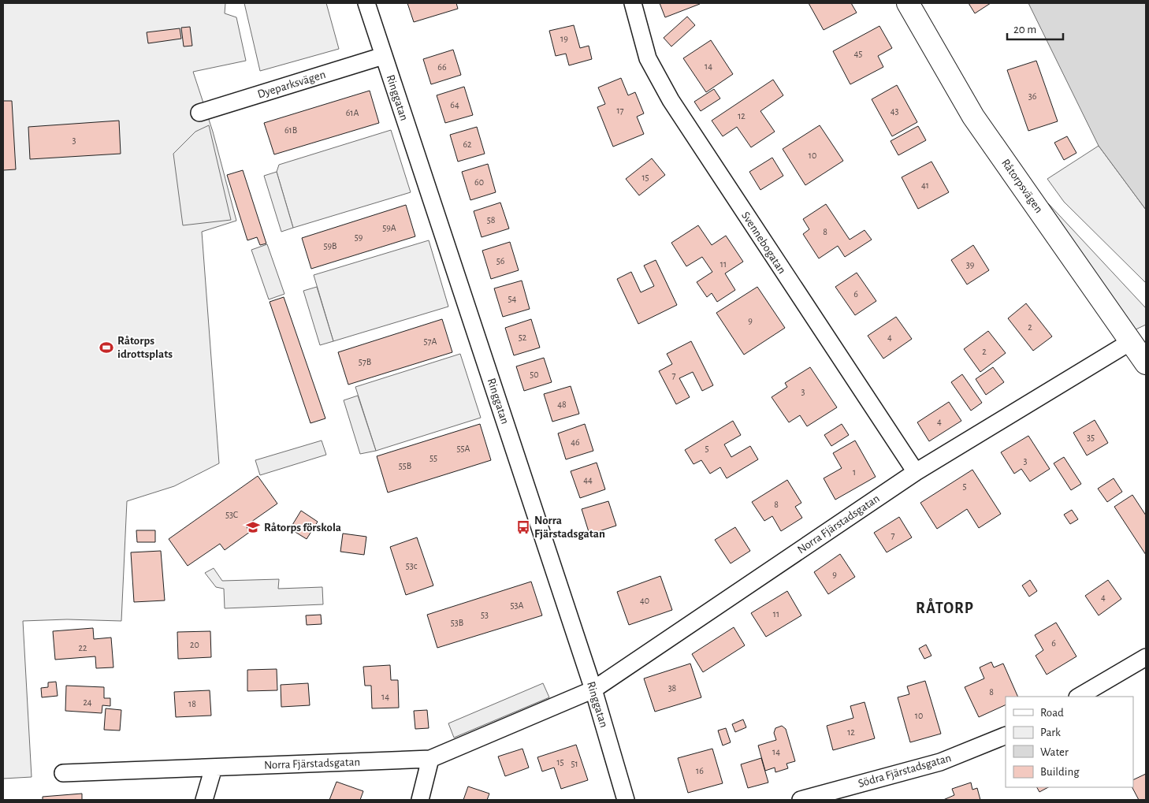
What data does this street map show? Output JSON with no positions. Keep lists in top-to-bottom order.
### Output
{
  "streets": {
    "street": [
      "Dyeparksvägen",
      "Ringgatan",
      "Råtorpsvägen",
      "Svennebogatan",
      "Norra Fjärstadsgatan",
      "Södra Fjärstadsgatan"
    ]
  },
  "crossings": [
    ["Dyeparksvägen", "Ringgatan"],
    ["Ringgatan", "Norra Fjärstadsgatan"],
    ["Råtorpsvägen", "Norra Fjärstadsgatan"],
    ["Svennebogatan", "Norra Fjärstadsgatan"]
  ],
  "districts": ["RÅTORP"],
  "places": {
    "sports": ["Råtorps idrottsplats"],
    "school or university": ["Råtorps förskola"],
    "bus stop": ["Norra Fjärstadsgatan"]
  },
  "house_numbers": [
    "19",
    "45",
    "14",
    "66",
    "36",
    "64",
    "17",
    "43",
    "61A",
    "12",
    "61B",
    "3",
    "62",
    "10",
    "15",
    "60",
    "41",
    "58",
    "59A",
    "8",
    "59",
    "59B",
    "56",
    "11",
    "39",
    "6",
    "54",
    "9",
    "2",
    "52",
    "4",
    "57A",
    "2",
    "57B",
    "50",
    "7",
    "3",
    "48",
    "4",
    "35",
    "46",
    "55A",
    "5",
    "55",
    "3",
    "55B",
    "1",
    "44",
    "5",
    "8",
    "53C",
    "7",
    "53c",
    "9",
    "4",
    "40",
    "53A",
    "11",
    "53",
    "53B",
    "6",
    "20",
    "22",
    "38",
    "8",
    "14",
    "24",
    "18",
    "10",
    "12",
    "14",
    "15",
    "51",
    "16"
  ],
  "legend": [
    "Road",
    "Park",
    "Water",
    "Building"
  ],
  "scale_bar": "20 m"
}
